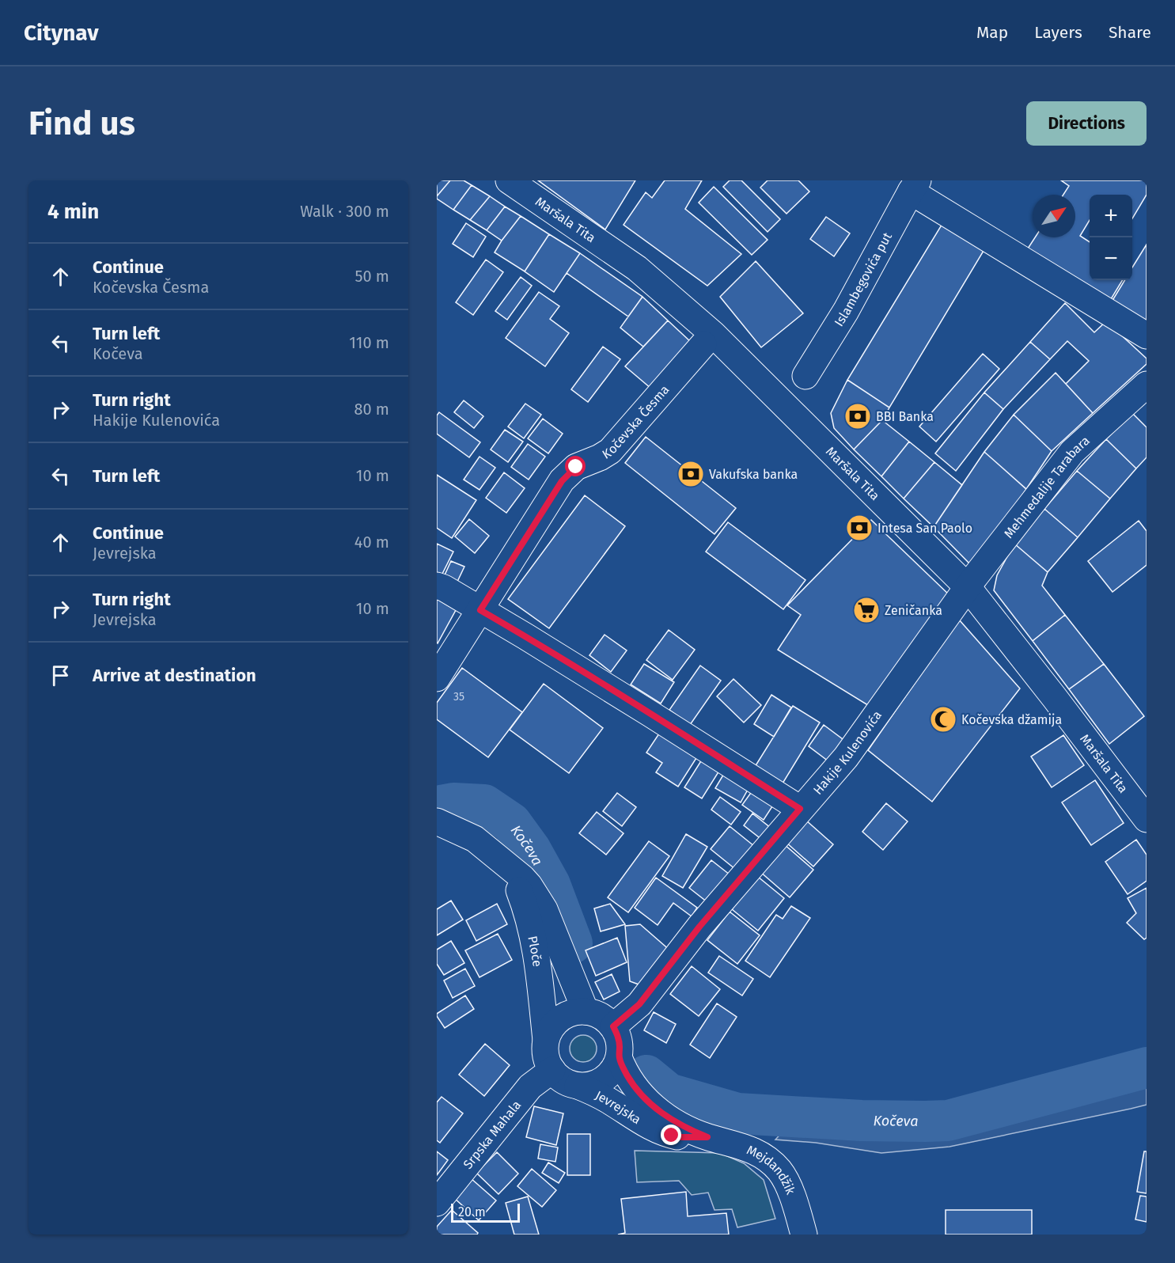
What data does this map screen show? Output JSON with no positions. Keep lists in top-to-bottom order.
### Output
{
  "streets": {
    "street": [
      "Maršala Tita",
      "Islambegovića put",
      "Kočevska Česma",
      "Mehmedalije Tarabara",
      "Hakije Kulenovića",
      "Ploče",
      "Jevrejska",
      "Srpska Mahala",
      "Mejdandžik"
    ]
  },
  "crossings": [
    ["Maršala Tita", "Mehmedalije Tarabara"],
    ["Maršala Tita", "Hakije Kulenovića"],
    ["Mehmedalije Tarabara", "Hakije Kulenovića"],
    ["Hakije Kulenovića", "Ploče"],
    ["Hakije Kulenovića", "Jevrejska"],
    ["Hakije Kulenovića", "Srpska Mahala"],
    ["Ploče", "Jevrejska"],
    ["Ploče", "Srpska Mahala"],
    ["Jevrejska", "Srpska Mahala"],
    ["Jevrejska", "Mejdandžik"]
  ],
  "water": ["Kočeva"],
  "places": {
    "bank": ["BBI Banka", "Vakufska banka", "Intesa San Paolo"],
    "supermarket": ["Zeničanka"],
    "mosque": ["Kočevska džamija"]
  },
  "house_numbers": ["35"],
  "scale_bar": "20 m",
  "north": "top right",
  "page": {
    "header": "Citynav",
    "nav": ["Map", "Layers", "Share"],
    "buttons": "Directions",
    "title": "Find us",
    "heading": ["4 min", "Walk · 300 m"],
    "map_buttons": ["+", "−"],
    "list": [
      ["Continue", "Kočevska Česma", "50 m"],
      ["Turn left", "Kočeva", "110 m"],
      ["Turn right", "Hakije Kulenovića", "80 m"],
      ["Turn left", "10 m"],
      ["Continue", "Jevrejska", "40 m"],
      ["Turn right", "Jevrejska", "10 m"],
      "Arrive at destination"
    ],
    "scale": "20 m"
  }
}
